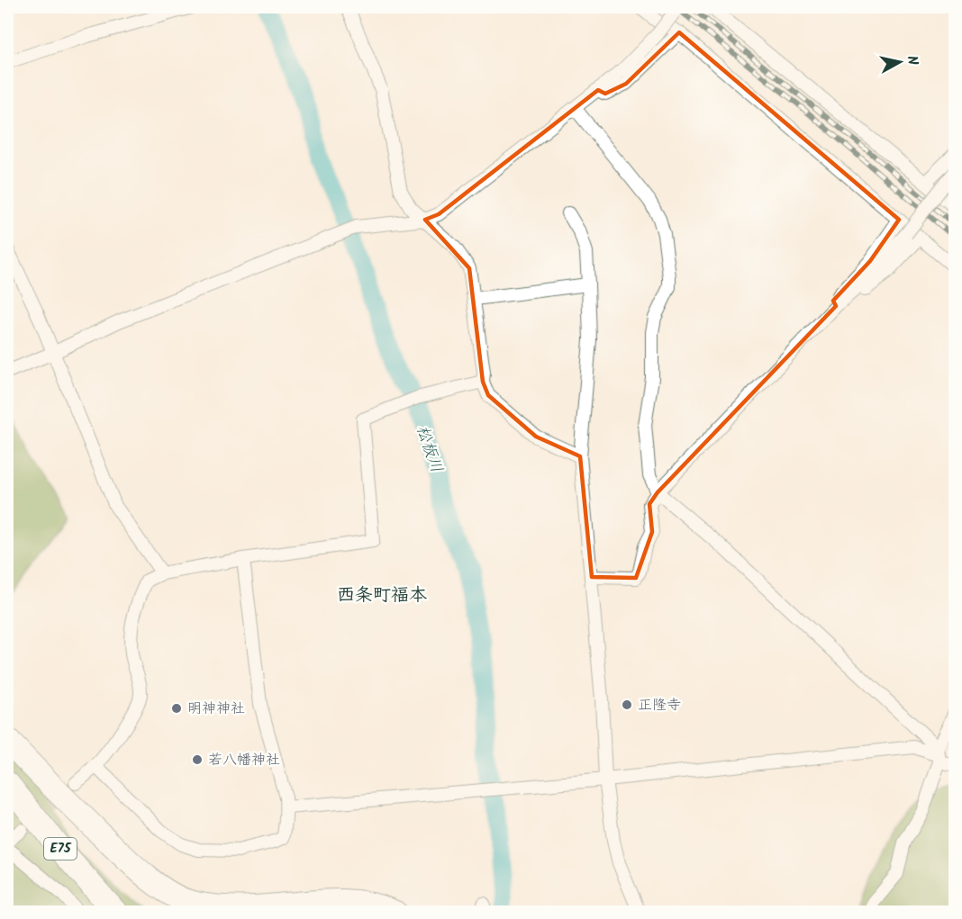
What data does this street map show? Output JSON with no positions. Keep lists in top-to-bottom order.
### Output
{
  "streets": {
    "highway": ["E75"]
  },
  "districts": ["西条町福本"],
  "water": ["松板川"],
  "places": ["正隆寺", "明神神社", "若八幡神社"],
  "north": "right"
}
